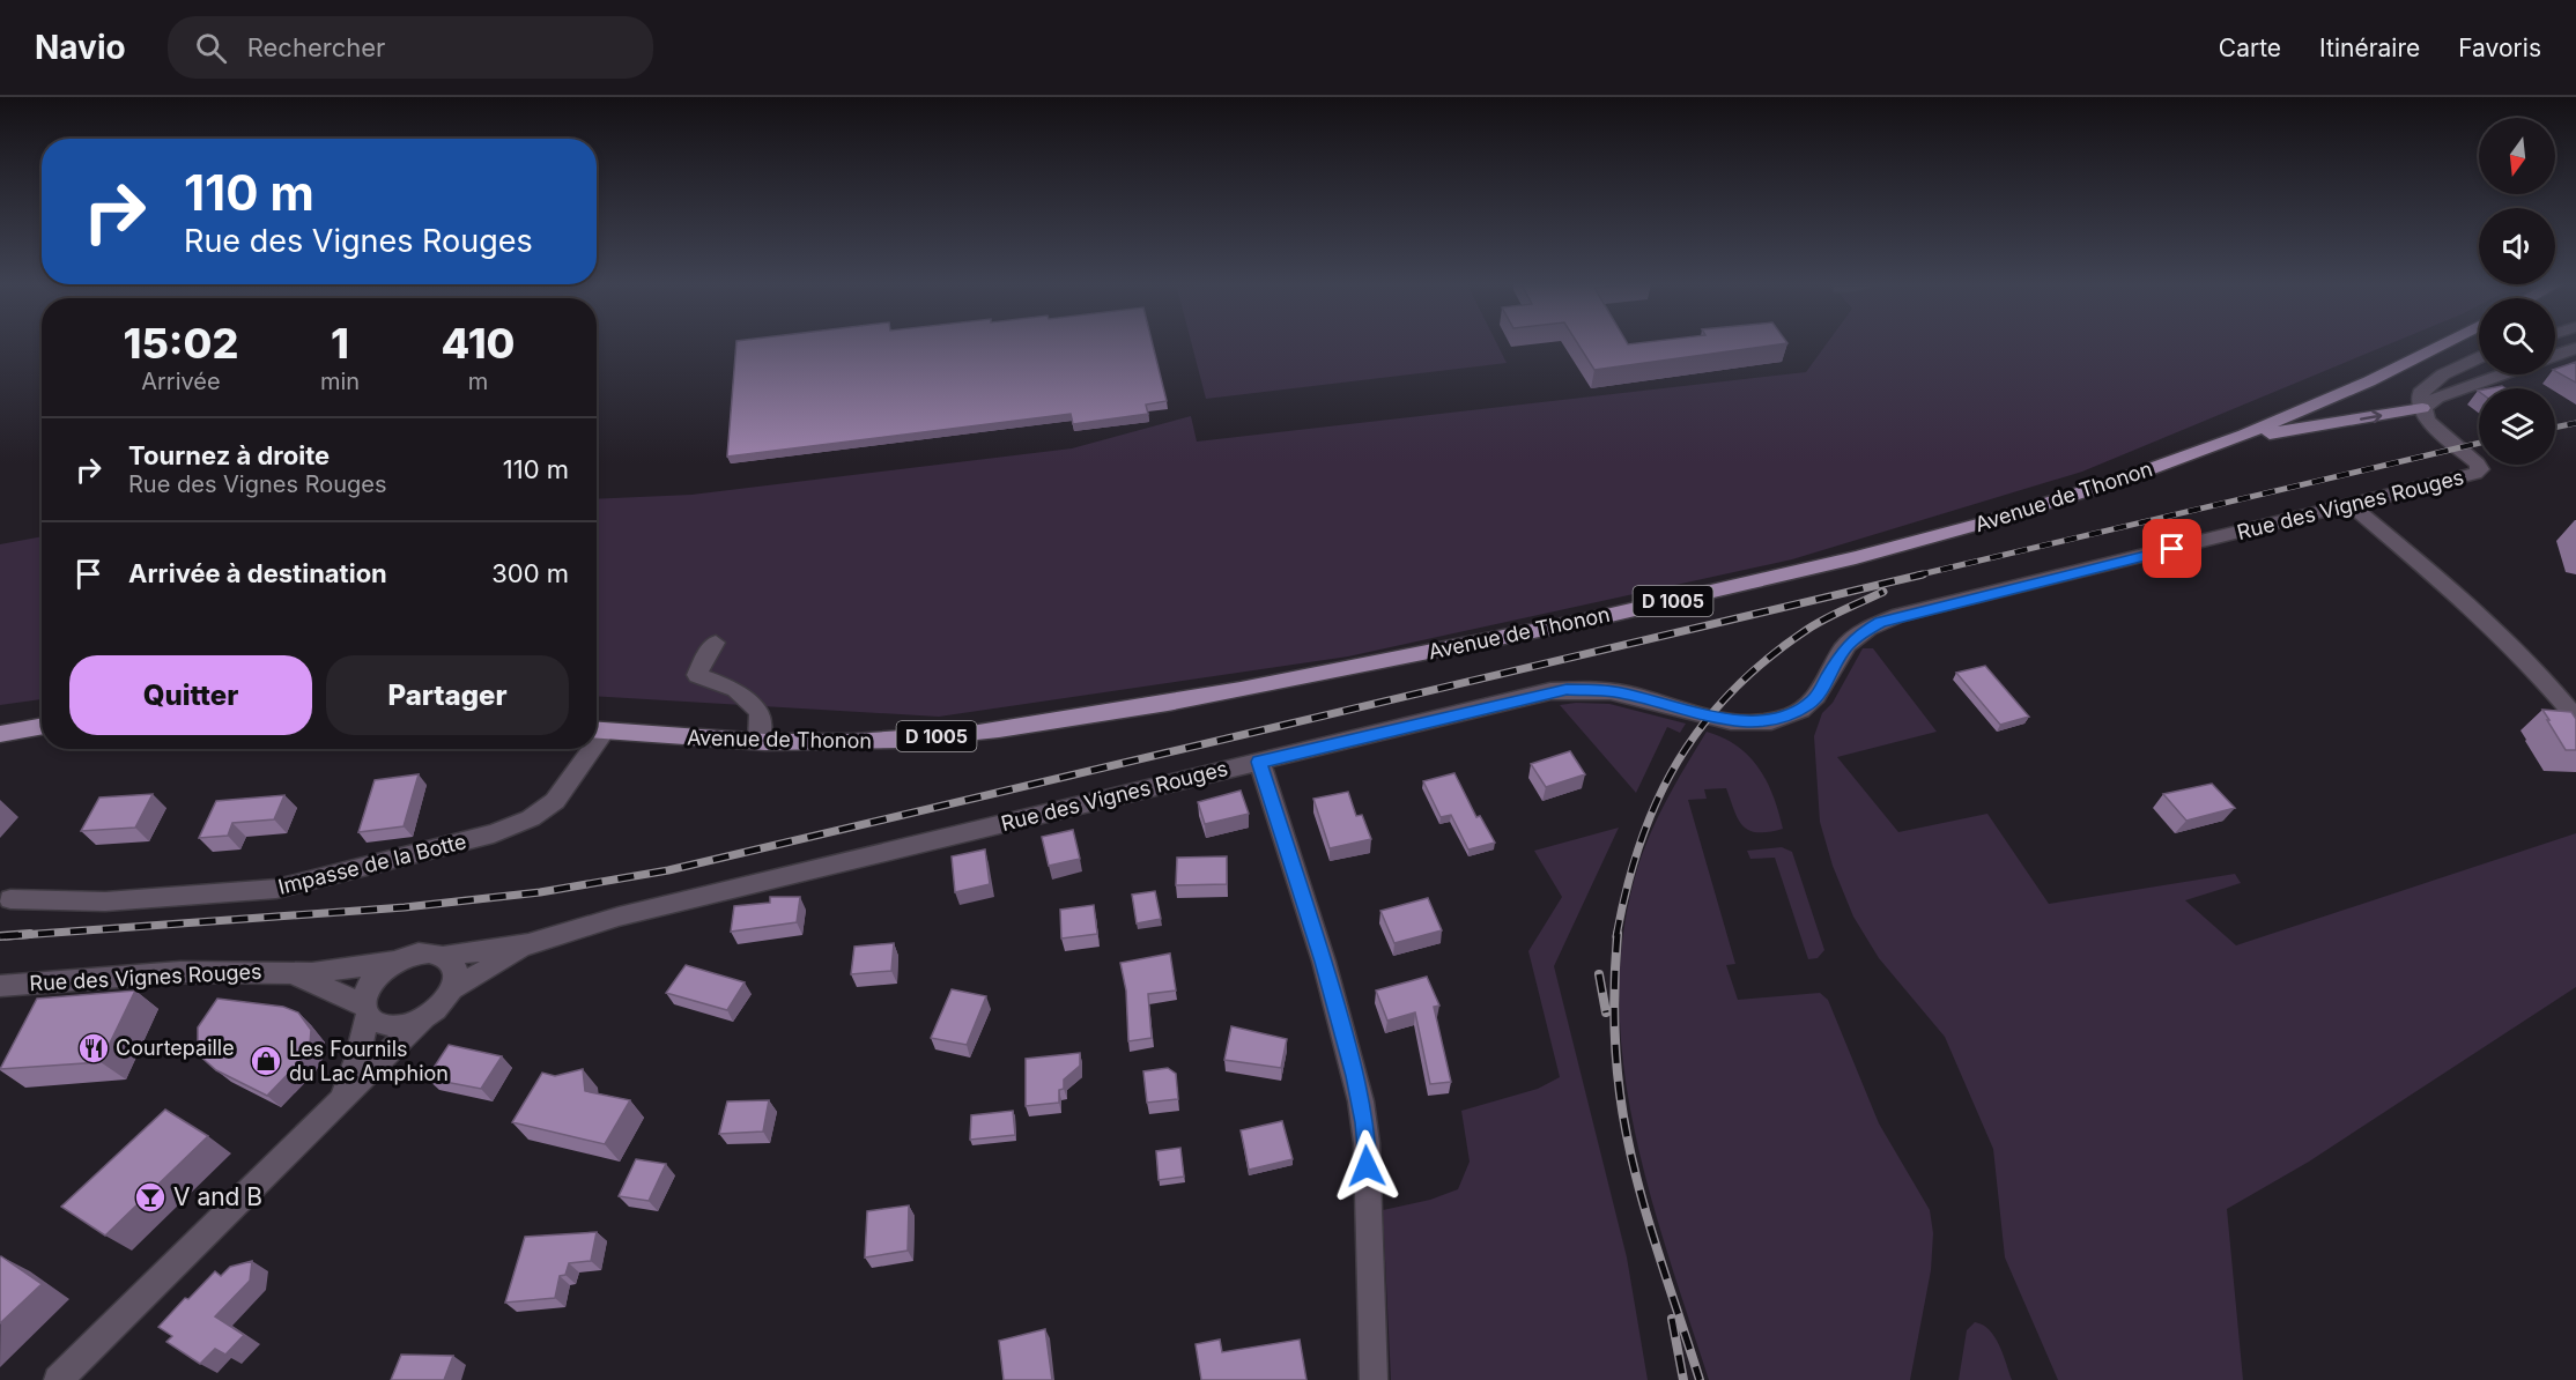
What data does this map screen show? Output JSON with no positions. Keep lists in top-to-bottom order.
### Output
{
  "streets": {
    "main road": ["Avenue de Thonon", "D 1005"],
    "street": ["Rue des Vignes Rouges", "Impasse de la Botte"]
  },
  "places": {
    "restaurant": ["Courtepaille"],
    "shop": ["Les Fournils du Lac Amphion"],
    "bar": ["V and B"]
  },
  "north": "bottom",
  "page": {
    "header": "Navio",
    "search": "Rechercher",
    "nav": ["Carte", "Itinéraire", "Favoris"],
    "turn": ["110 m", "Rue des Vignes Rouges"],
    "eta": [
      "15:02",
      "Arrivée",
      "1",
      "min",
      "410",
      "m"
    ],
    "list": [
      {
        "name": "Tournez à droite",
        "note": "Rue des Vignes Rouges",
        "value": "110 m"
      },
      {
        "name": "Arrivée à destination",
        "value": "300 m"
      }
    ],
    "buttons": ["Quitter", "Partager"]
  }
}
